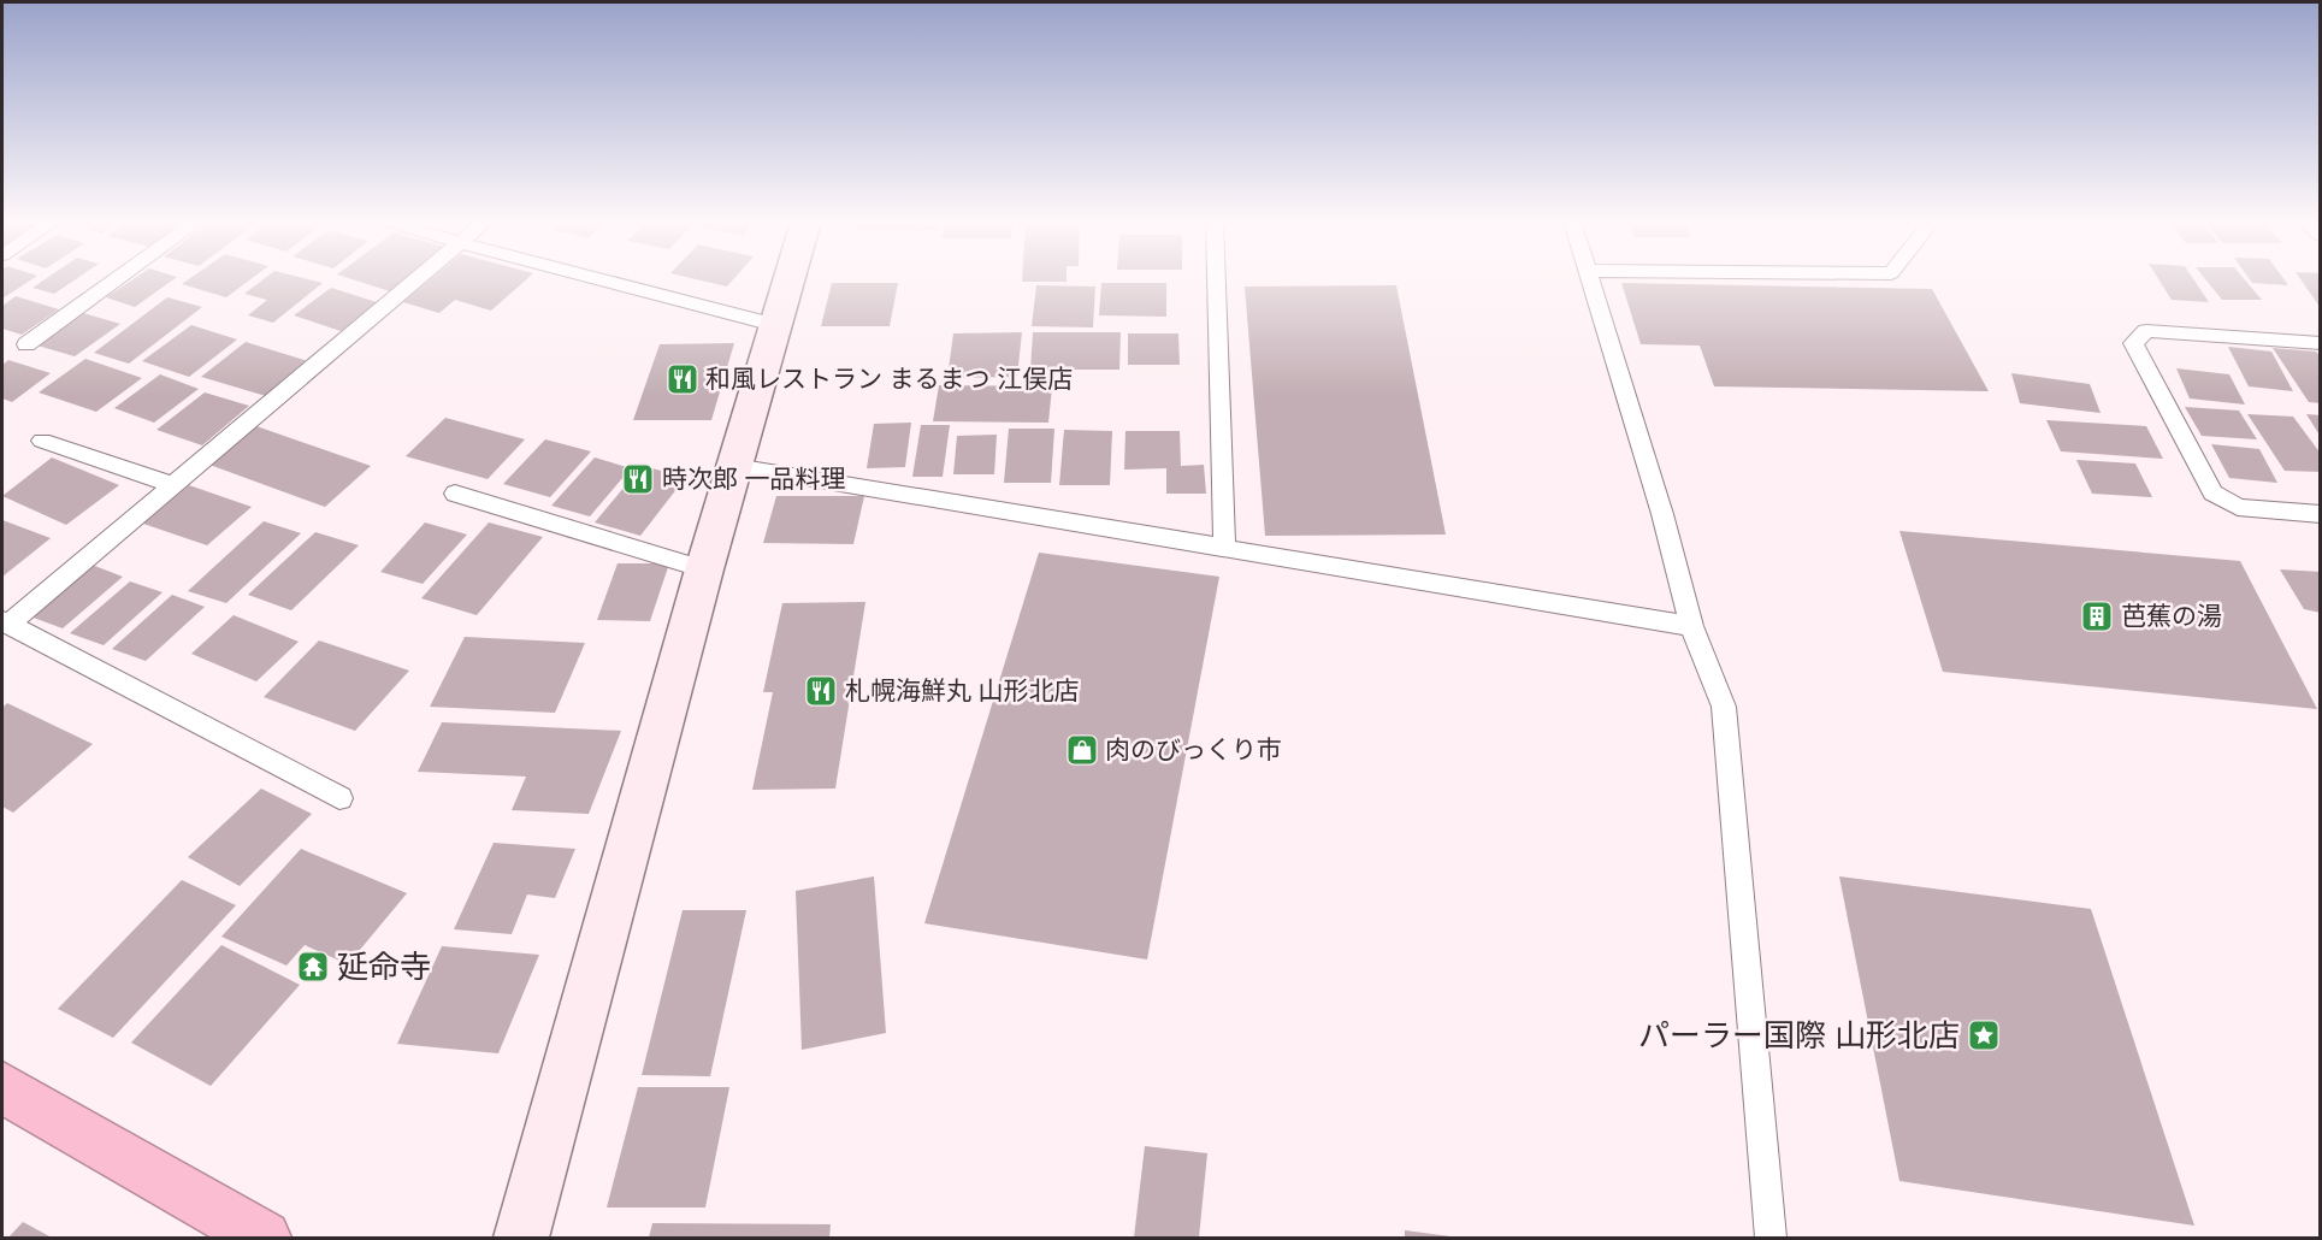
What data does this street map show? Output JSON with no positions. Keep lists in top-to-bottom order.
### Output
{
  "places": {
    "restaurant": ["和風レストラン まるまつ 江俣店", "時次郎 一品料理", "札幌海鮮丸 山形北店"],
    "building": ["芭蕉の湯"],
    "shop": ["肉のびっくり市"],
    "temple": ["延命寺"],
    "place": ["パーラー国際 山形北店"]
  }
}
